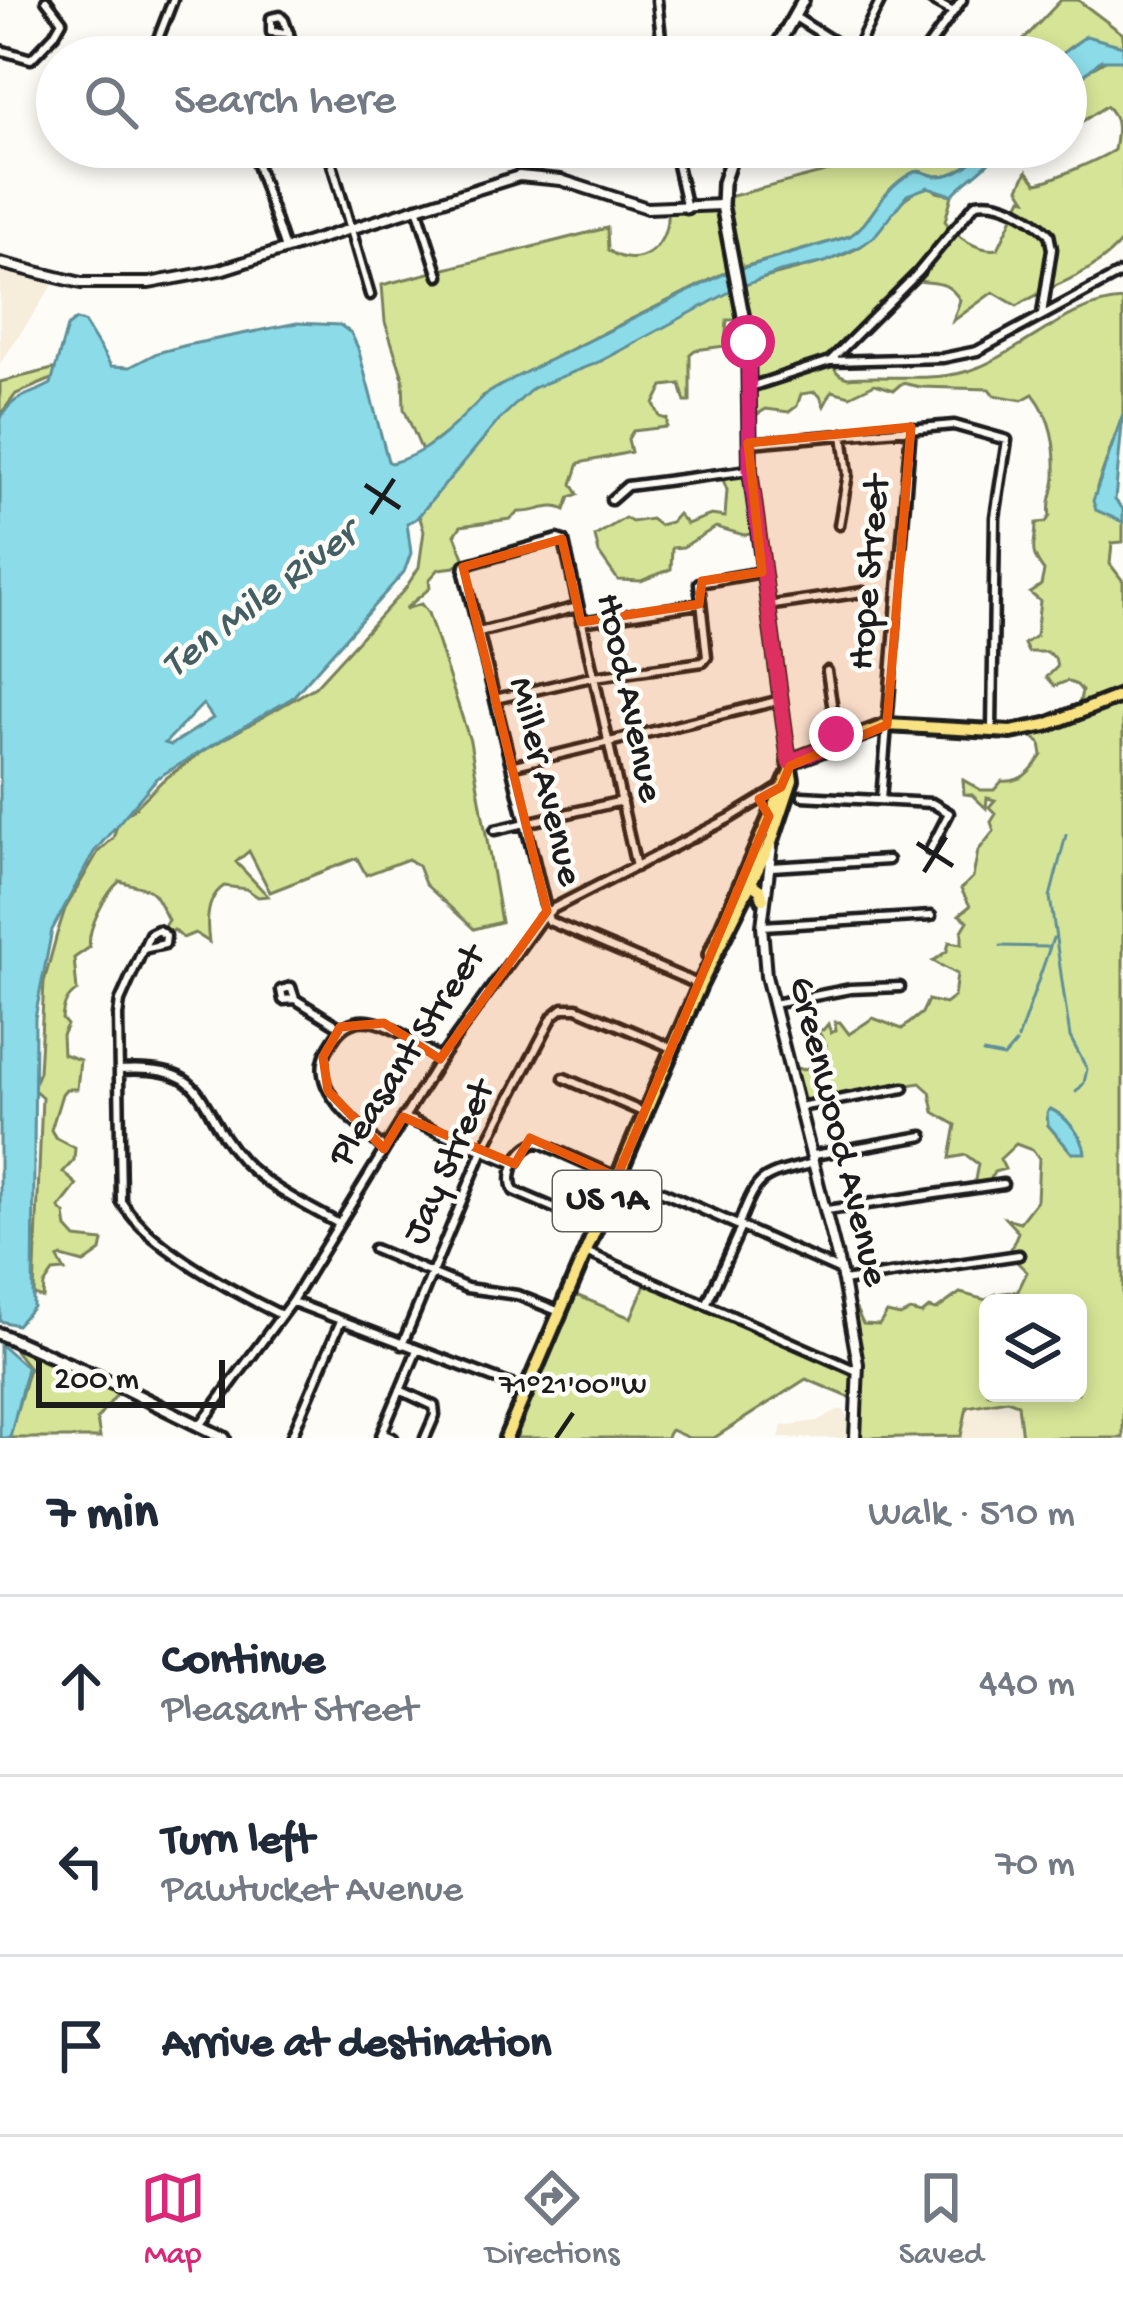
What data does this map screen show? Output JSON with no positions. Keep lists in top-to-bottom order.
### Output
{
  "streets": {
    "main road": ["US 1A"],
    "street": [
      "Hope Street",
      "Hood Avenue",
      "Miller Avenue",
      "Pleasant Street",
      "Greenwood Avenue",
      "Jay Street"
    ]
  },
  "crossings": [
    ["Hood Avenue", "Miller Avenue"],
    ["Hood Avenue", "Pleasant Street"],
    ["Miller Avenue", "Pleasant Street"],
    ["Miller Avenue", "US 1A"],
    ["Pleasant Street", "US 1A"],
    ["Greenwood Avenue", "US 1A"],
    ["Jay Street", "US 1A"]
  ],
  "water": ["Ten Mile River"],
  "scale_bar": "200 m",
  "page": {
    "search": "Search here",
    "scale": "200 m",
    "heading": ["7 min", "Walk · 510 m"],
    "list": [
      ["Continue", "Pleasant Street", "440 m"],
      ["Turn left", "Pawtucket Avenue", "70 m"],
      "Arrive at destination"
    ],
    "nav": ["Map", "Directions", "Saved"]
  },
  "coordinates": ["71°21'00\"W"]
}
